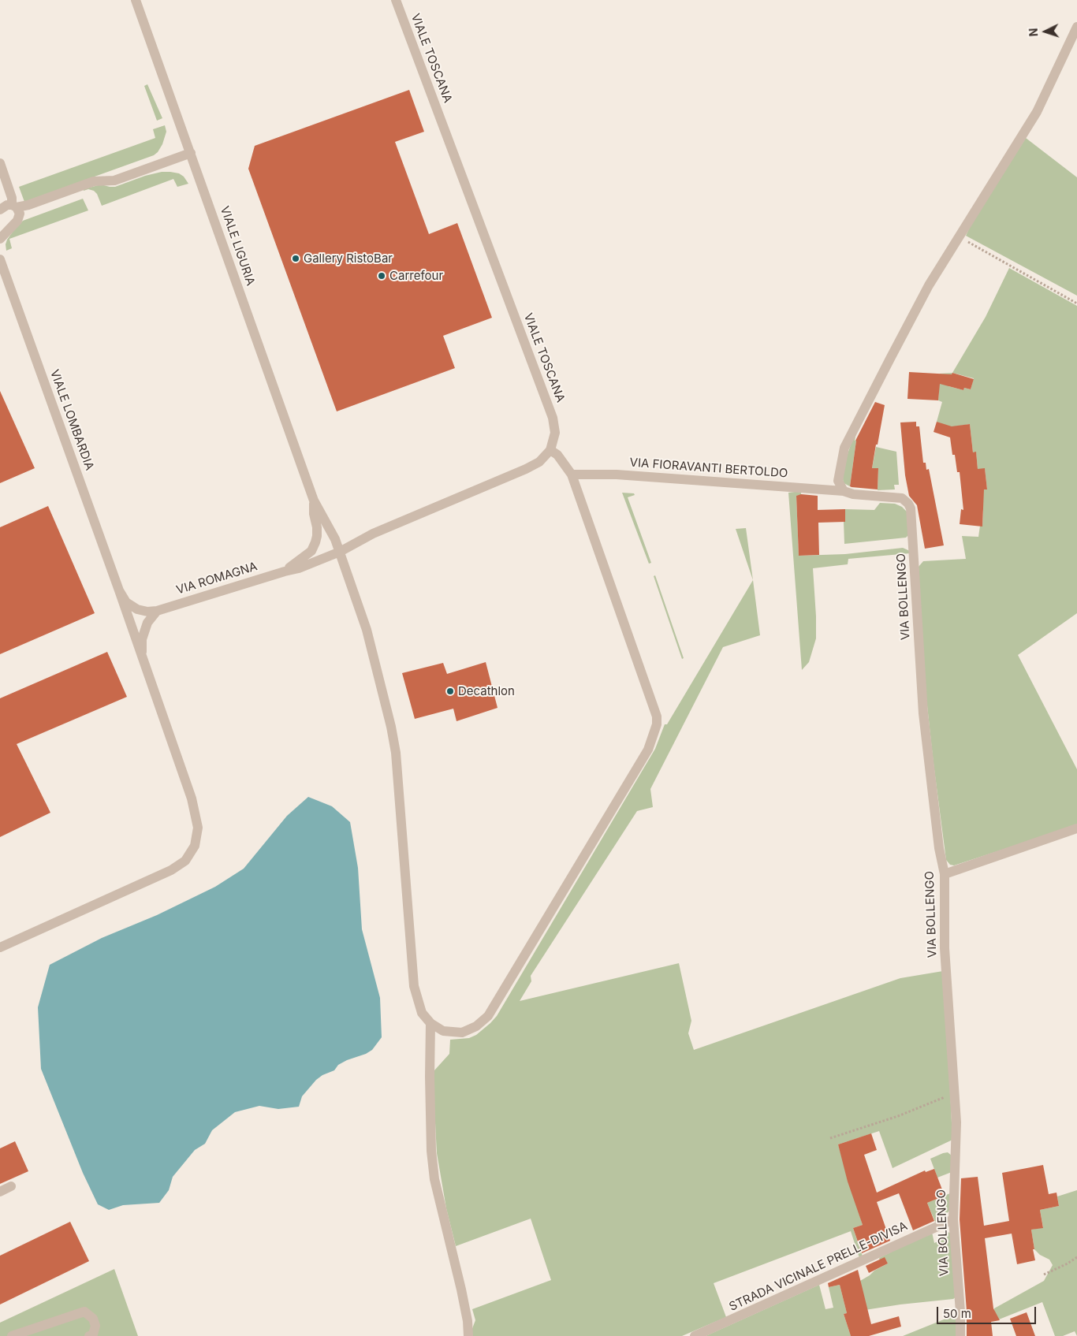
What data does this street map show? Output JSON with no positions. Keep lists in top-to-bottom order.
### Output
{
  "streets": {
    "street": [
      "VIALE TOSCANA",
      "VIALE LIGURIA",
      "VIALE LOMBARDIA",
      "VIA FIORAVANTI BERTOLDO",
      "VIA ROMAGNA",
      "VIA BOLLENGO",
      "STRADA VICINALE PRELLE-DIVISA"
    ]
  },
  "crossings": [
    ["VIA FIORAVANTI BERTOLDO", "VIA BOLLENGO"],
    ["VIA BOLLENGO", "STRADA VICINALE PRELLE-DIVISA"]
  ],
  "places": ["Gallery RistoBar", "Carrefour", "Decathlon"],
  "scale_bar": "50 m",
  "north": "left"
}
